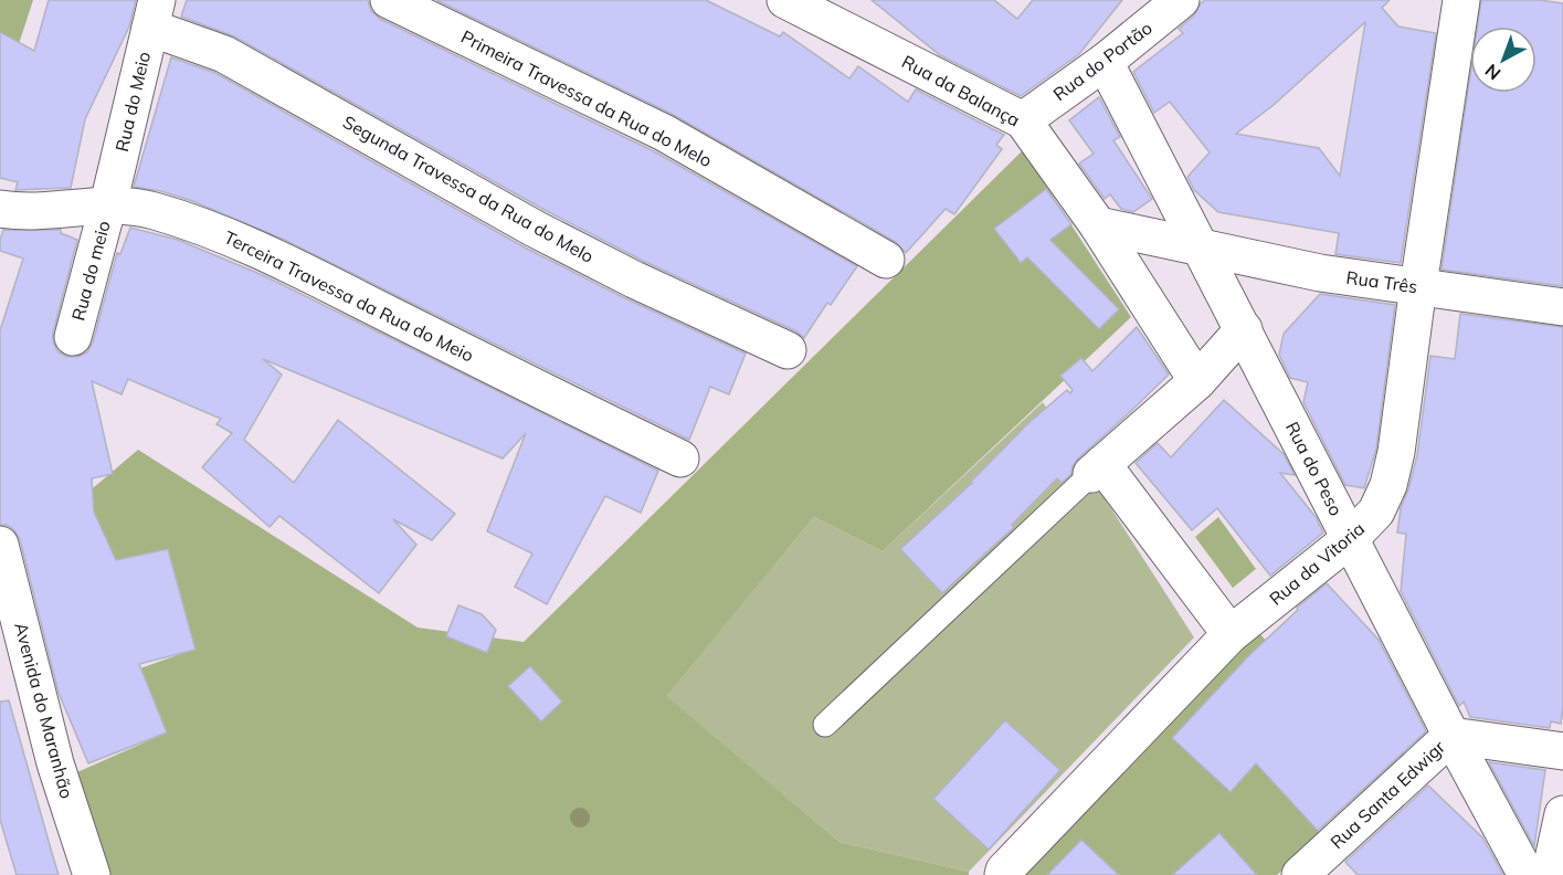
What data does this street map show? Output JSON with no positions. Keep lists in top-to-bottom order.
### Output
{
  "streets": {
    "street": [
      "Rua do Portão",
      "Rua da Balança",
      "Primeira Travessa da Rua do Melo",
      "Rua do Meio",
      "Segunda Travessa da Rua do Melo",
      "Rua do meio",
      "Rua Três",
      "Terceira Travessa da Rua do Meio",
      "Rua do Peso",
      "Rua da Vitoria",
      "Avenida do Maranhão",
      "Rua Santa Edwigr"
    ]
  },
  "crossings": [
    ["Rua do Portão", "Rua da Balança"],
    ["Rua do Portão", "Rua do Peso"],
    ["Rua do Meio", "Segunda Travessa da Rua do Melo"],
    ["Rua do Meio", "Rua do meio"],
    ["Rua do Meio", "Terceira Travessa da Rua do Meio"],
    ["Rua do meio", "Terceira Travessa da Rua do Meio"],
    ["Rua Três", "Rua do Peso"],
    ["Rua Três", "Rua da Vitoria"],
    ["Rua do Peso", "Rua da Vitoria"],
    ["Rua do Peso", "Rua Santa Edwigr"]
  ],
  "north": "bottom left"
}
